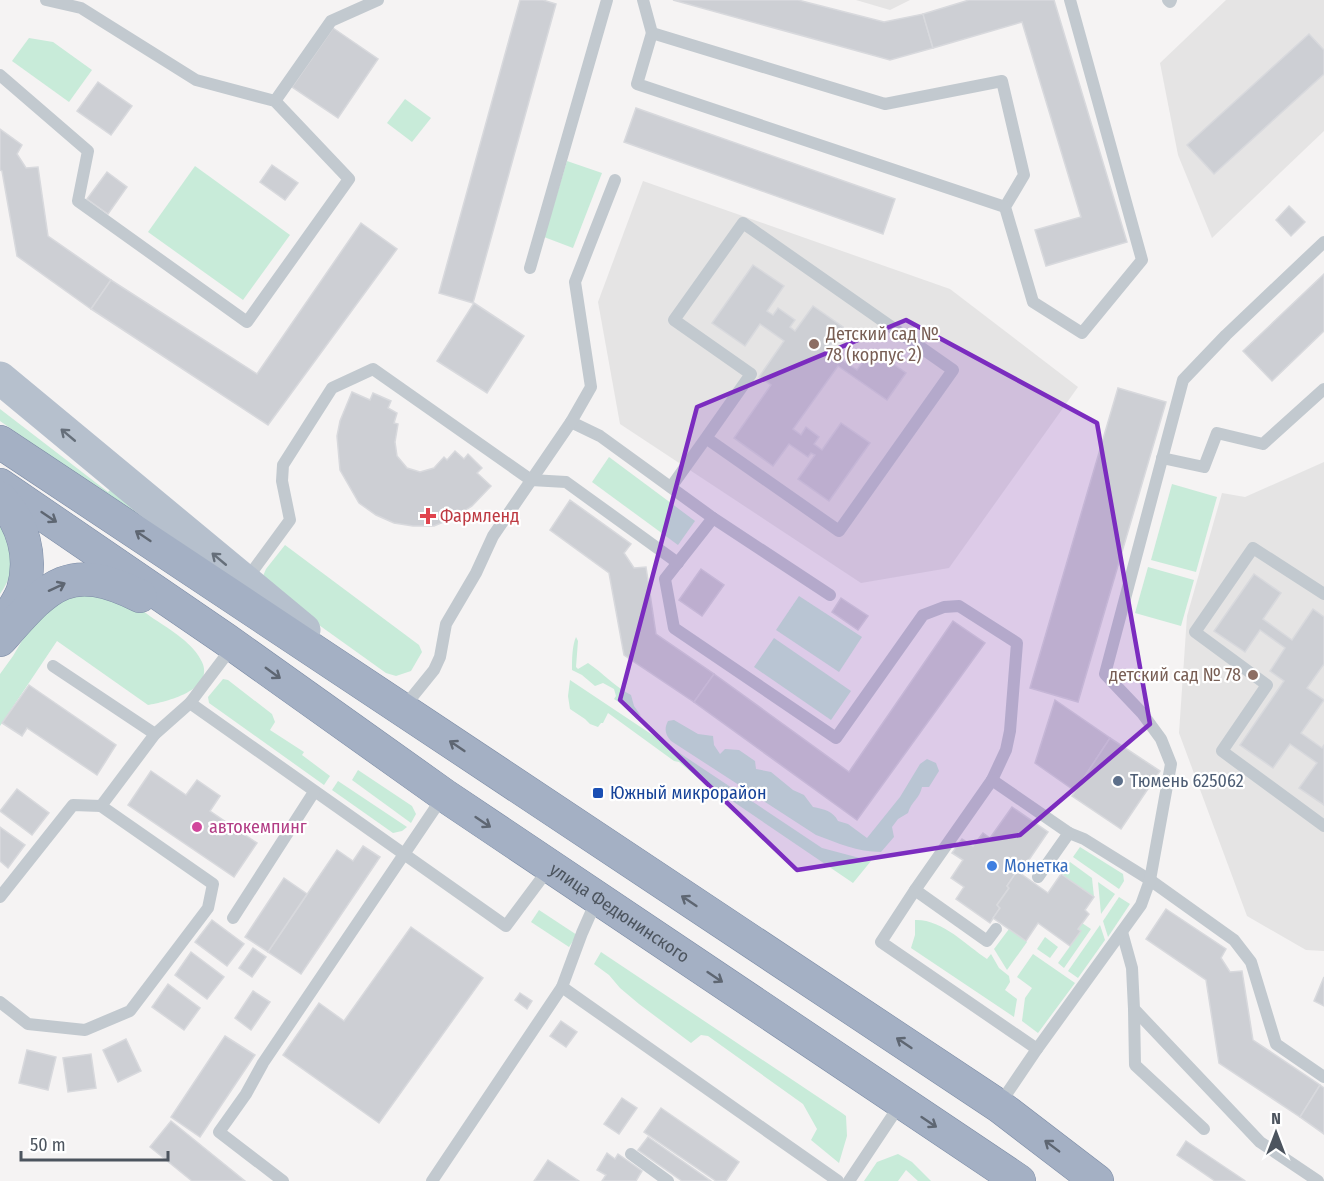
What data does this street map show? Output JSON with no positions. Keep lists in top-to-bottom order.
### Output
{
  "streets": {
    "highway": ["улица Федюнинского"]
  },
  "places": {
    "other": [
      "Детский сад № 78 (корпус 2)",
      "детский сад № 78",
      "Тюмень 625062",
      "автокемпинг",
      "Монетка"
    ],
    "health": ["Фармленд"],
    "transit": ["Южный микрорайон"]
  },
  "scale_bar": "50 m",
  "north": "top"
}
